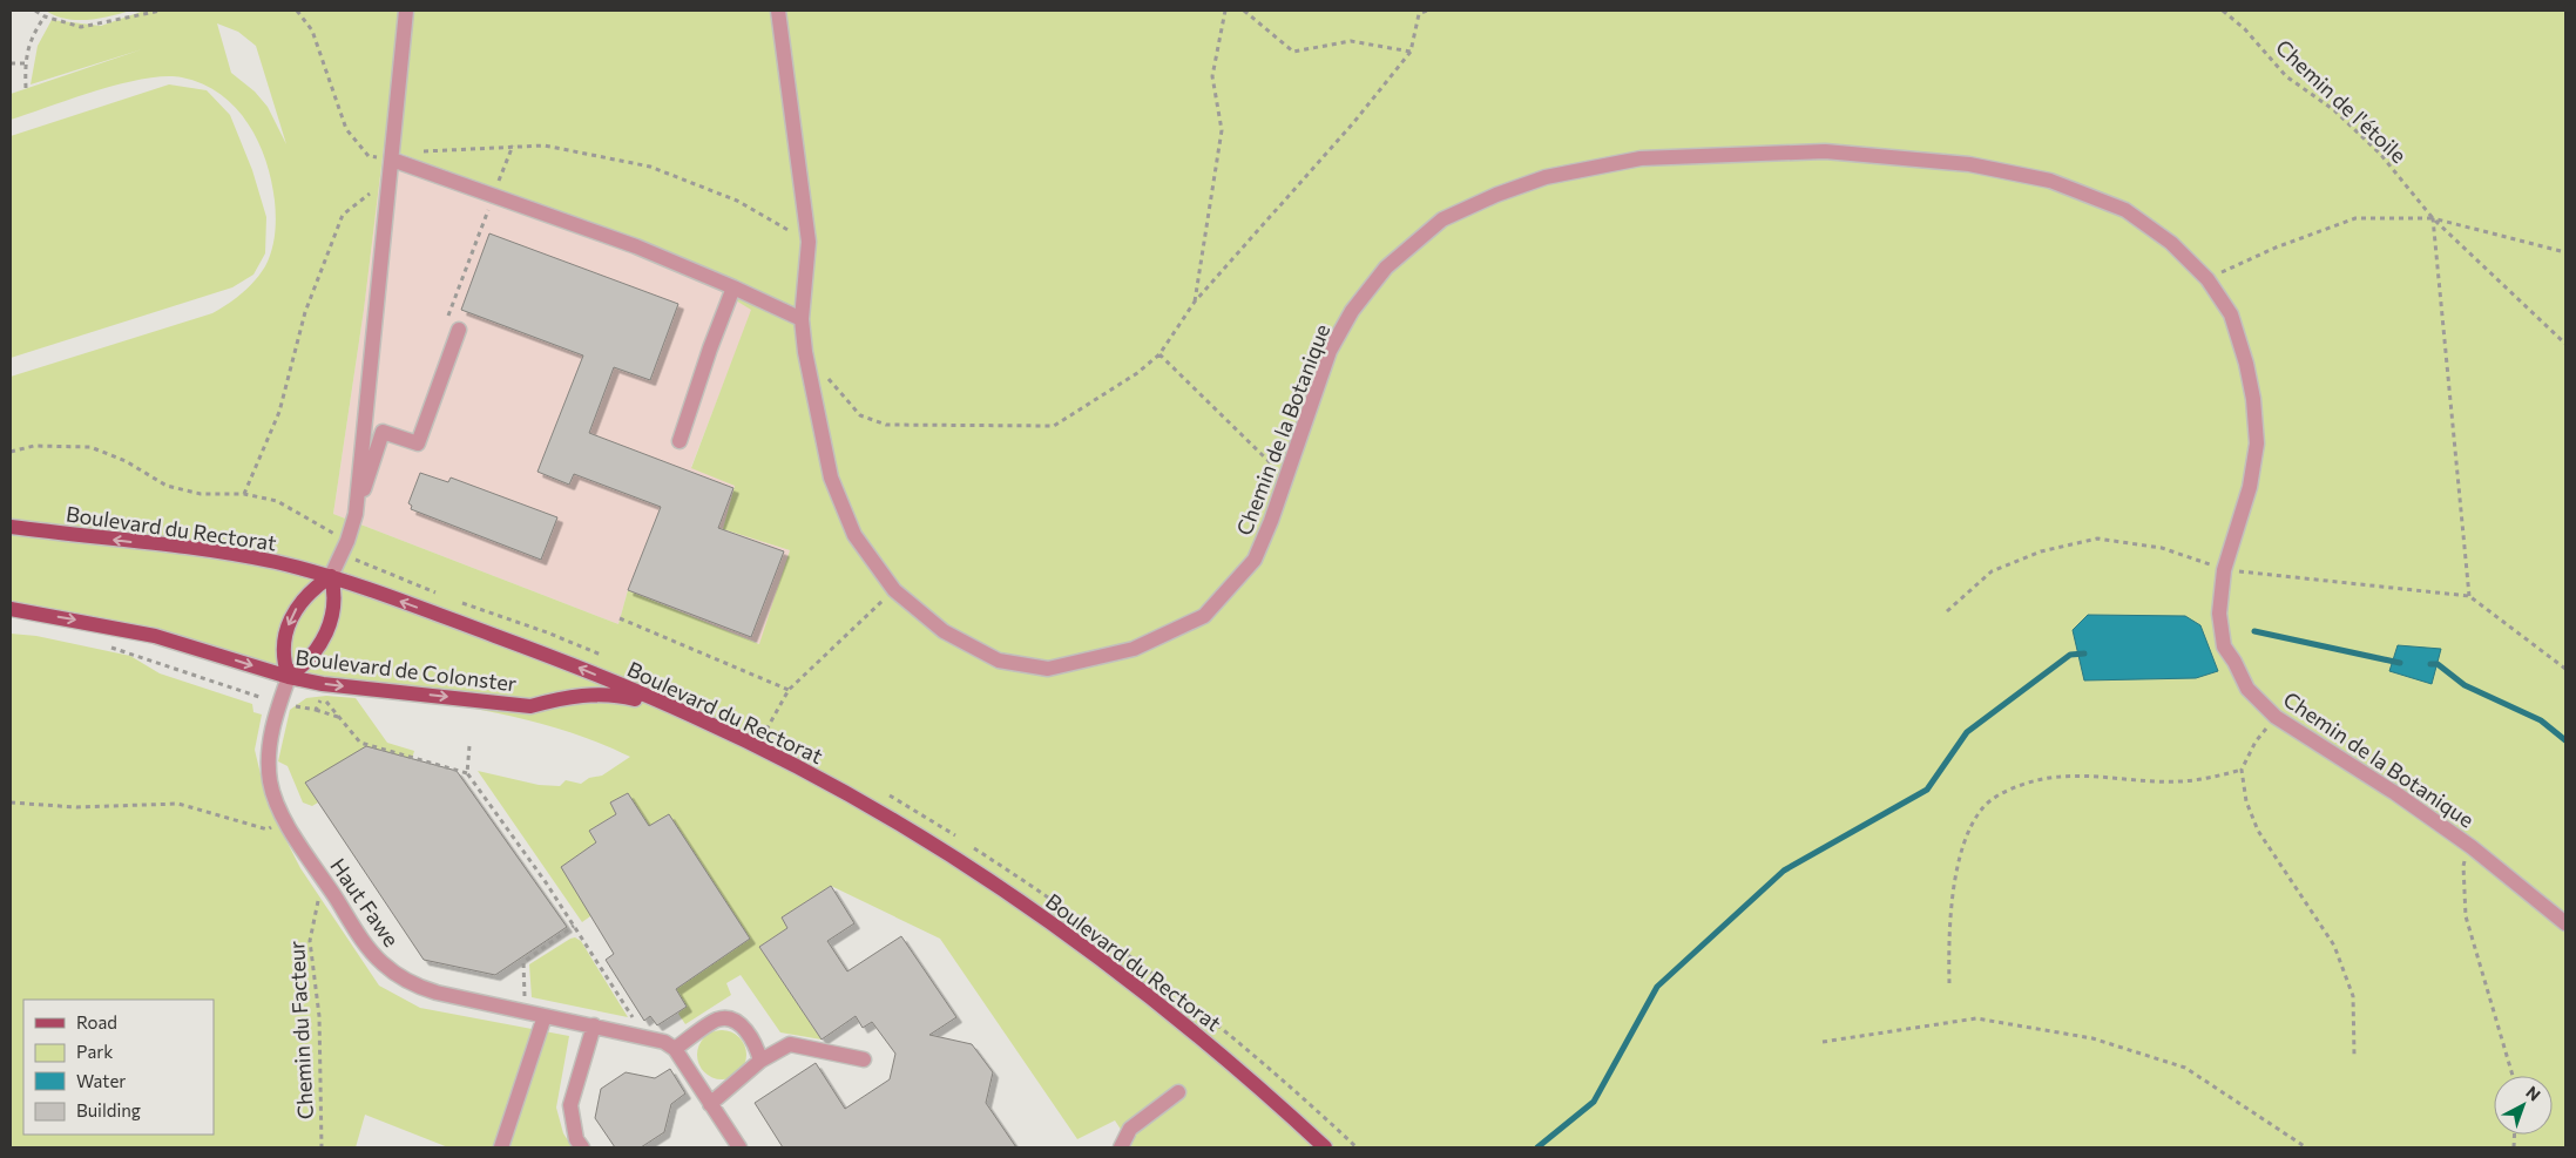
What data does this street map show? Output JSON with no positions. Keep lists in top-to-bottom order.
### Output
{
  "streets": {
    "main road": ["Boulevard du Rectorat", "Boulevard de Colonster"],
    "street": ["Chemin de la Botanique", "Haut Fawe"],
    "path": ["Chemin de l'étoile", "Chemin du Facteur"]
  },
  "crossings": [
    ["Boulevard du Rectorat", "Boulevard de Colonster"],
    ["Boulevard de Colonster", "Haut Fawe"],
    ["Haut Fawe", "Chemin du Facteur"]
  ],
  "one_way": ["Boulevard du Rectorat", "Boulevard de Colonster"],
  "legend": [
    "Road",
    "Park",
    "Water",
    "Building"
  ],
  "north": "top right"
}
